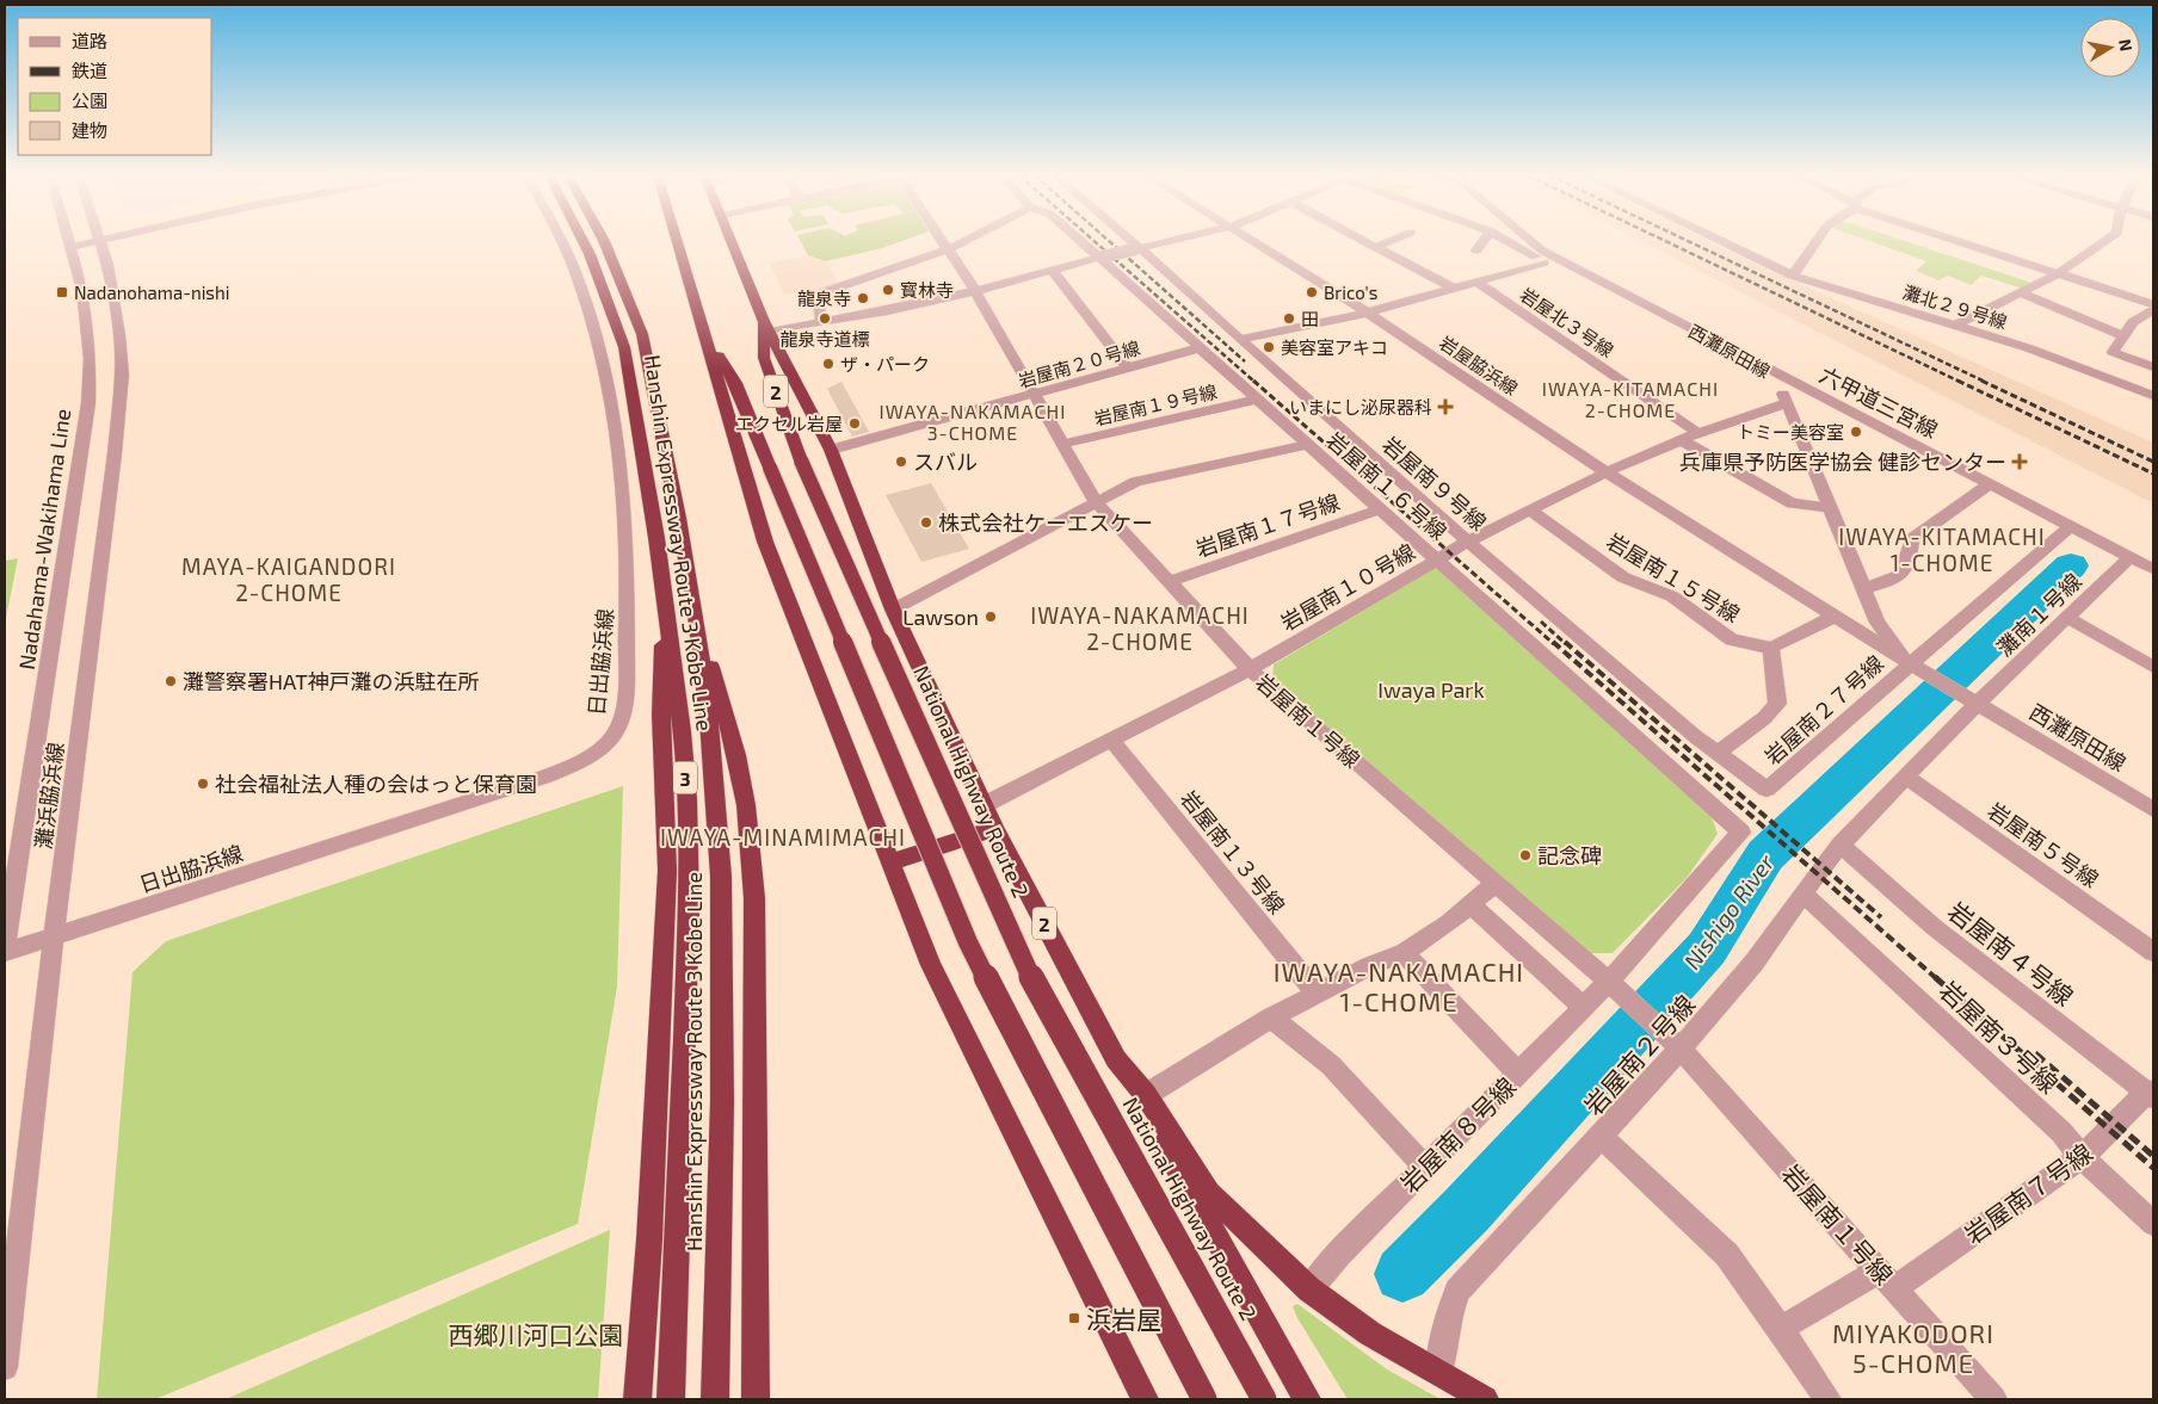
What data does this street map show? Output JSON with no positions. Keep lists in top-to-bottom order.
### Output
{
  "streets": {
    "highway": [
      "2",
      "Hanshin Expressway Route 3 Kobe Line",
      "3",
      "National Highway Route 2"
    ],
    "street": [
      "灘北２９号線",
      "岩屋北３号線",
      "西灘原田線",
      "岩屋南２０号線",
      "岩屋脇浜線",
      "六甲道三宮線",
      "岩屋南１９号線",
      "岩屋南９号線",
      "岩屋南１６号線",
      "岩屋南１７号線",
      "Nadahama-Wakihama Line",
      "岩屋南１５号線",
      "岩屋南１０号線",
      "灘南１号線",
      "日出脇浜線",
      "岩屋南２７号線",
      "岩屋南１号線",
      "灘浜脇浜線",
      "岩屋南５号線",
      "岩屋南１３号線",
      "岩屋南４号線",
      "岩屋南３号線",
      "岩屋南２号線",
      "岩屋南８号線",
      "岩屋南７号線"
    ]
  },
  "crossings": [
    ["岩屋北３号線", "岩屋南１０号線"],
    ["西灘原田線", "岩屋脇浜線"],
    ["西灘原田線", "六甲道三宮線"],
    ["西灘原田線", "岩屋南１０号線"],
    ["西灘原田線", "灘南１号線"],
    ["西灘原田線", "岩屋南２７号線"],
    ["西灘原田線", "岩屋南２号線"],
    ["岩屋南２０号線", "岩屋南１６号線"],
    ["岩屋南２０号線", "岩屋南１号線"],
    ["岩屋南２０号線", "National Highway Route 2"],
    ["岩屋脇浜線", "岩屋南１０号線"],
    ["岩屋脇浜線", "岩屋南２７号線"],
    ["六甲道三宮線", "灘南１号線"],
    ["六甲道三宮線", "岩屋南２７号線"],
    ["岩屋南１９号線", "岩屋南１６号線"],
    ["岩屋南１９号線", "岩屋南１号線"],
    ["岩屋南９号線", "岩屋南１０号線"],
    ["岩屋南９号線", "岩屋南２７号線"],
    ["岩屋南１６号線", "岩屋南１７号線"],
    ["岩屋南１６号線", "岩屋南１０号線"],
    ["岩屋南１６号線", "岩屋南８号線"],
    ["岩屋南１７号線", "岩屋南１号線"],
    ["岩屋南１５号線", "岩屋南１０号線"],
    ["岩屋南１０号線", "岩屋南１号線"],
    ["岩屋南１０号線", "National Highway Route 2"],
    ["岩屋南１０号線", "岩屋南１３号線"],
    ["灘南１号線", "岩屋南２号線"],
    ["日出脇浜線", "灘浜脇浜線"],
    ["岩屋南１号線", "岩屋南２号線"],
    ["岩屋南１号線", "岩屋南８号線"],
    ["岩屋南１号線", "岩屋南７号線"],
    ["National Highway Route 2", "岩屋南２号線"],
    ["National Highway Route 2", "岩屋南８号線"],
    ["岩屋南５号線", "岩屋南２号線"],
    ["岩屋南４号線", "岩屋南２号線"],
    ["岩屋南４号線", "岩屋南７号線"],
    ["岩屋南３号線", "岩屋南２号線"],
    ["岩屋南３号線", "岩屋南７号線"]
  ],
  "districts": [
    "IWAYA-KITAMACHI 2-CHOME",
    "IWAYA-NAKAMACHI 3-CHOME",
    "IWAYA-KITAMACHI 1-CHOME",
    "MAYA-KAIGANDORI 2-CHOME",
    "IWAYA-NAKAMACHI 2-CHOME",
    "IWAYA-MINAMIMACHI",
    "IWAYA-NAKAMACHI 1-CHOME",
    "MIYAKODORI 5-CHOME"
  ],
  "water": ["Nishigo River"],
  "parks": ["Iwaya Park", "西郷川河口公園"],
  "places": {
    "other": [
      "寳林寺",
      "Brico's",
      "龍泉寺",
      "龍泉寺道標",
      "田",
      "美容室アキコ",
      "ザ・パーク",
      "エクセル岩屋",
      "トミー美容室",
      "スバル",
      "株式会社ケーエスケー",
      "Lawson",
      "灘警察署HAT神戸灘の浜駐在所",
      "社会福祉法人種の会はっと保育園",
      "記念碑"
    ],
    "transit": ["Nadanohama-nishi", "浜岩屋"],
    "health": ["いまにし泌尿器科", "兵庫県予防医学協会 健診センター"]
  },
  "legend": [
    "道路",
    "鉄道",
    "公園",
    "建物"
  ],
  "north": "right"
}
